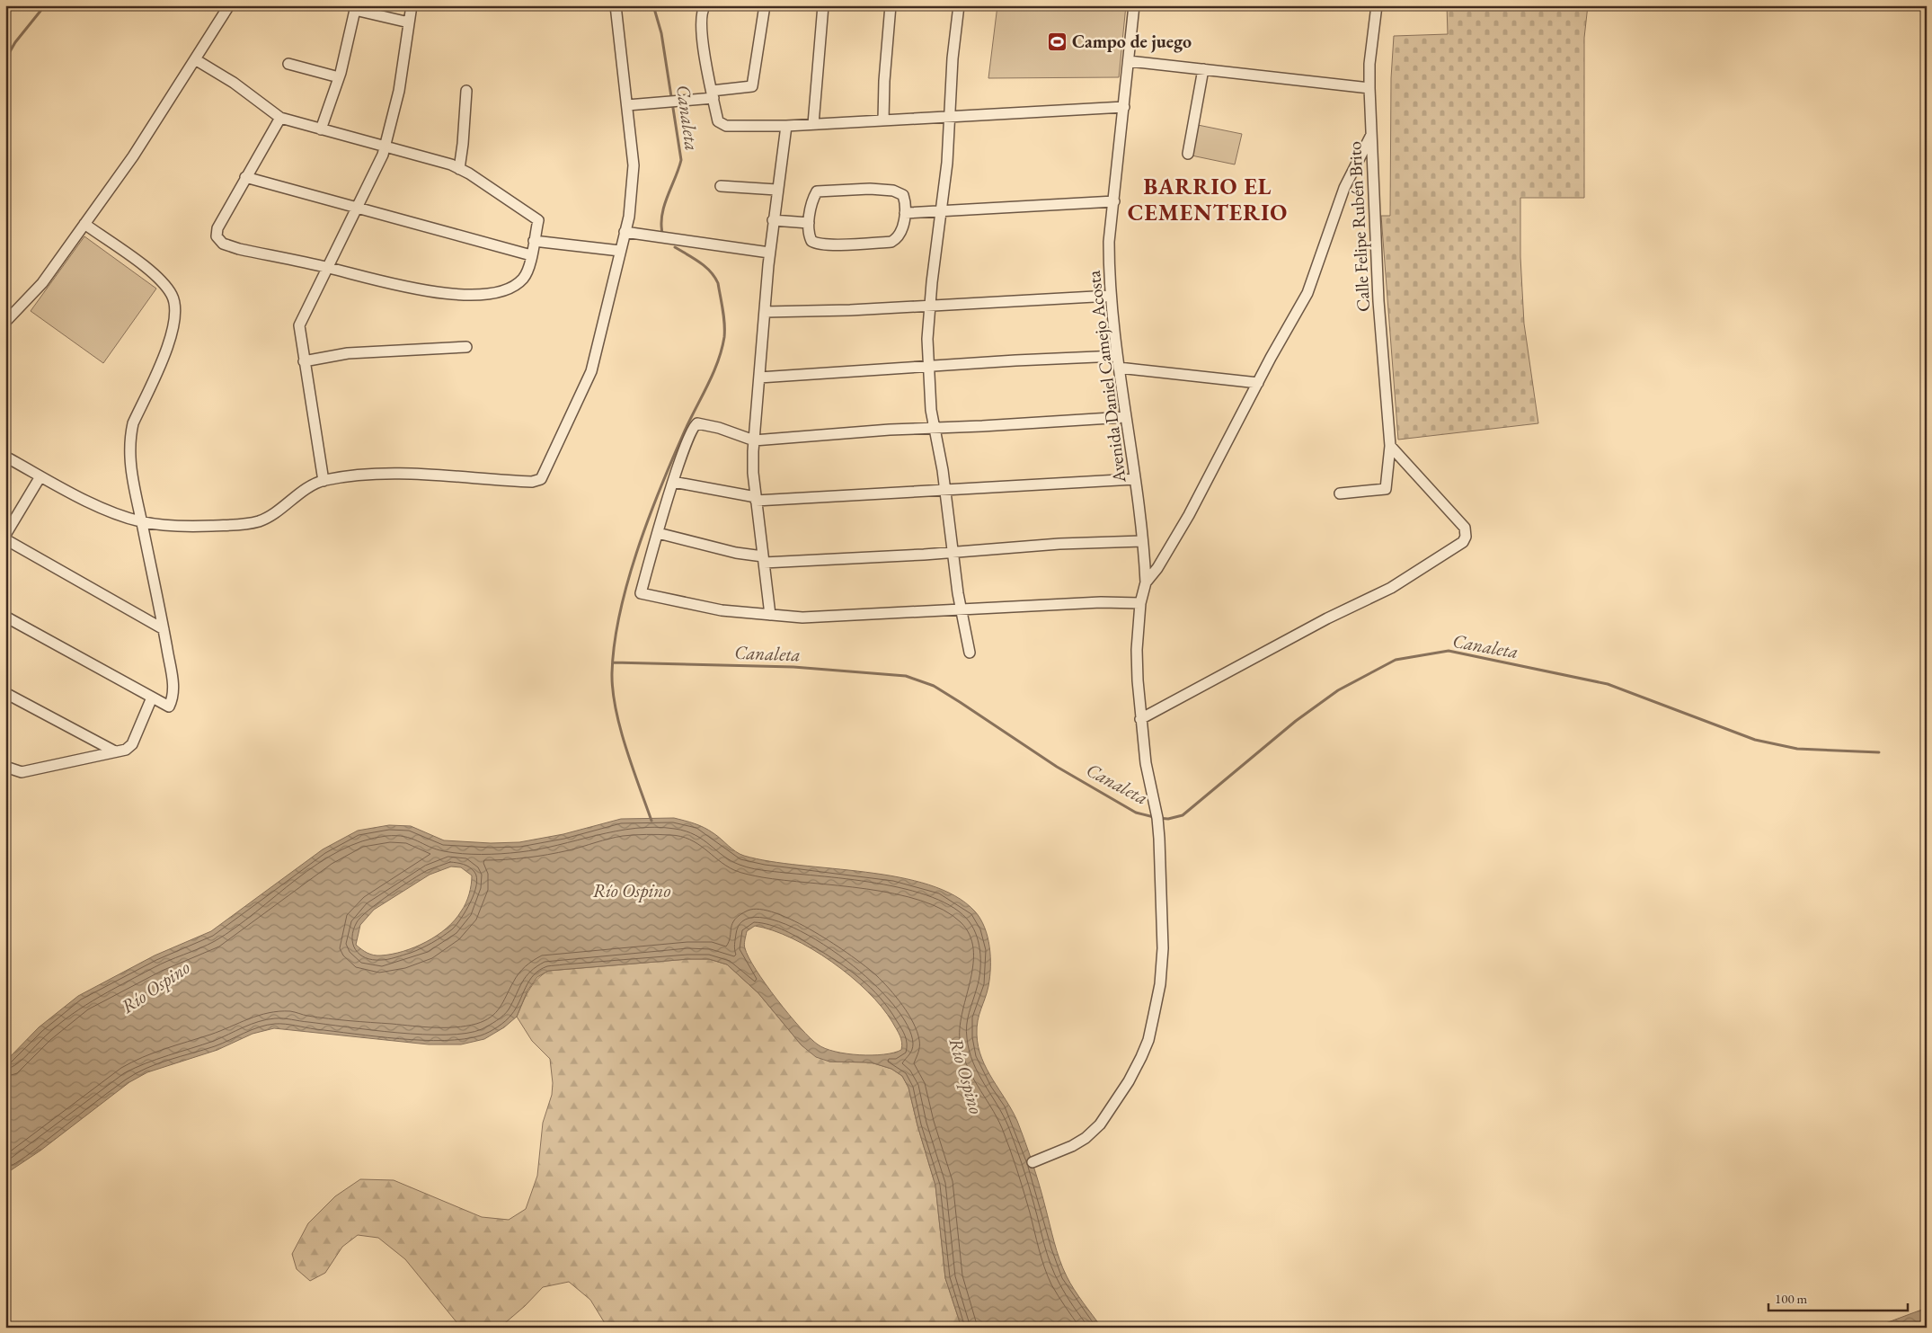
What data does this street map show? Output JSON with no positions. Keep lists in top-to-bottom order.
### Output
{
  "streets": {
    "street": ["Calle Felipe Rubén Brito", "Avenida Daniel Camejo Acosta"]
  },
  "districts": ["BARRIO EL CEMENTERIO"],
  "water": ["Canaleta", "Río Ospino"],
  "places": {
    "sports": ["Campo de juego"]
  },
  "scale_bar": "100 m"
}
